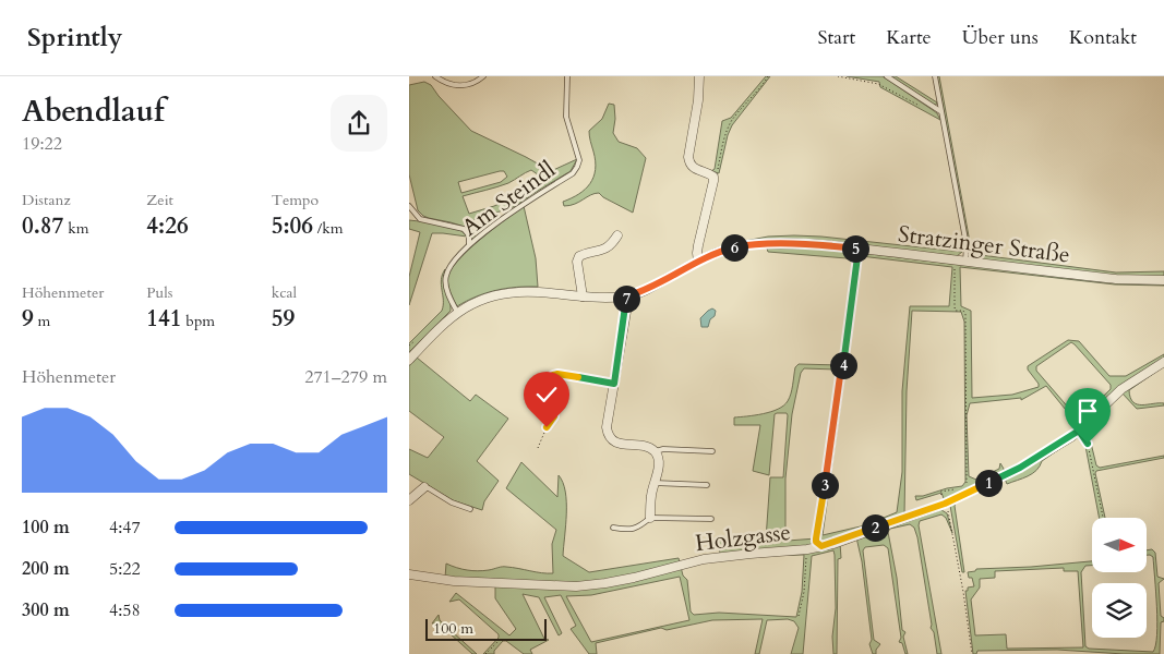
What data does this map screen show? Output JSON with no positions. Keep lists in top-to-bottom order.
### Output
{
  "streets": {
    "street": ["Stratzinger Straße", "Holzgasse"],
    "lane": ["Am Steindl"]
  },
  "crossings": [
    ["Am Steindl", "Stratzinger Straße"]
  ],
  "scale_bar": "100 m",
  "north": "right",
  "page": {
    "header": "Sprintly",
    "nav": [
      "Start",
      "Karte",
      "Über uns",
      "Kontakt"
    ],
    "heading": ["Abendlauf", "19:22"],
    "stats": [
      ["Distanz", "0.87 km"],
      ["Zeit", "4:26"],
      ["Tempo", "5:06 /km"],
      ["Höhenmeter", "9 m"],
      ["Puls", "141 bpm"],
      ["kcal", "59"]
    ],
    "pins": [
      "6",
      "5",
      "7",
      "4",
      "1",
      "3",
      "2"
    ],
    "chart": ["Höhenmeter", "271–279 m"],
    "list": [
      {
        "name": "100 m",
        "note": "4:47"
      },
      {
        "name": "200 m",
        "note": "5:22"
      },
      {
        "name": "300 m",
        "note": "4:58"
      }
    ],
    "scale": "100 m"
  }
}
